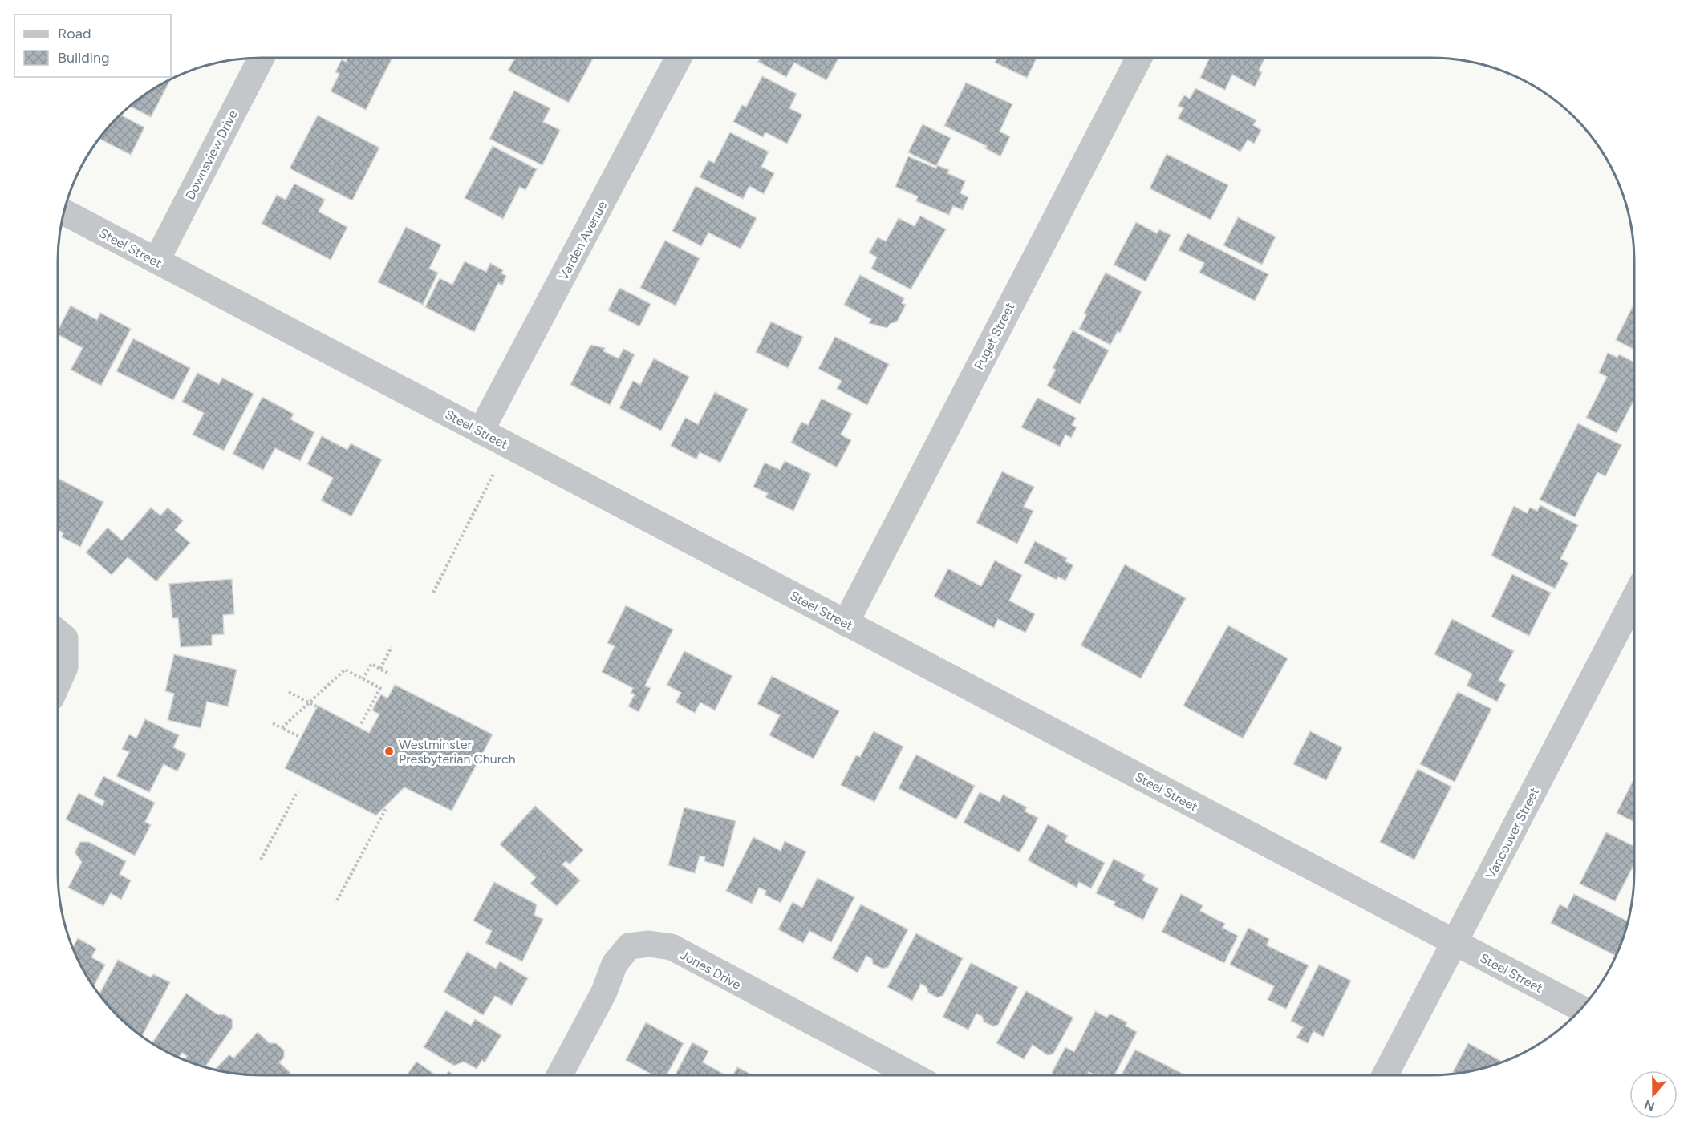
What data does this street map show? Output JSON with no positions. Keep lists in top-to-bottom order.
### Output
{
  "streets": {
    "street": [
      "Downsview Drive",
      "Varden Avenue",
      "Steel Street",
      "Puget Street",
      "Vancouver Street",
      "Jones Drive"
    ]
  },
  "crossings": [
    ["Downsview Drive", "Steel Street"],
    ["Varden Avenue", "Steel Street"],
    ["Steel Street", "Puget Street"],
    ["Steel Street", "Vancouver Street"]
  ],
  "places": ["Westminster Presbyterian Church"],
  "legend": ["Road", "Building"],
  "north": "bottom"
}
